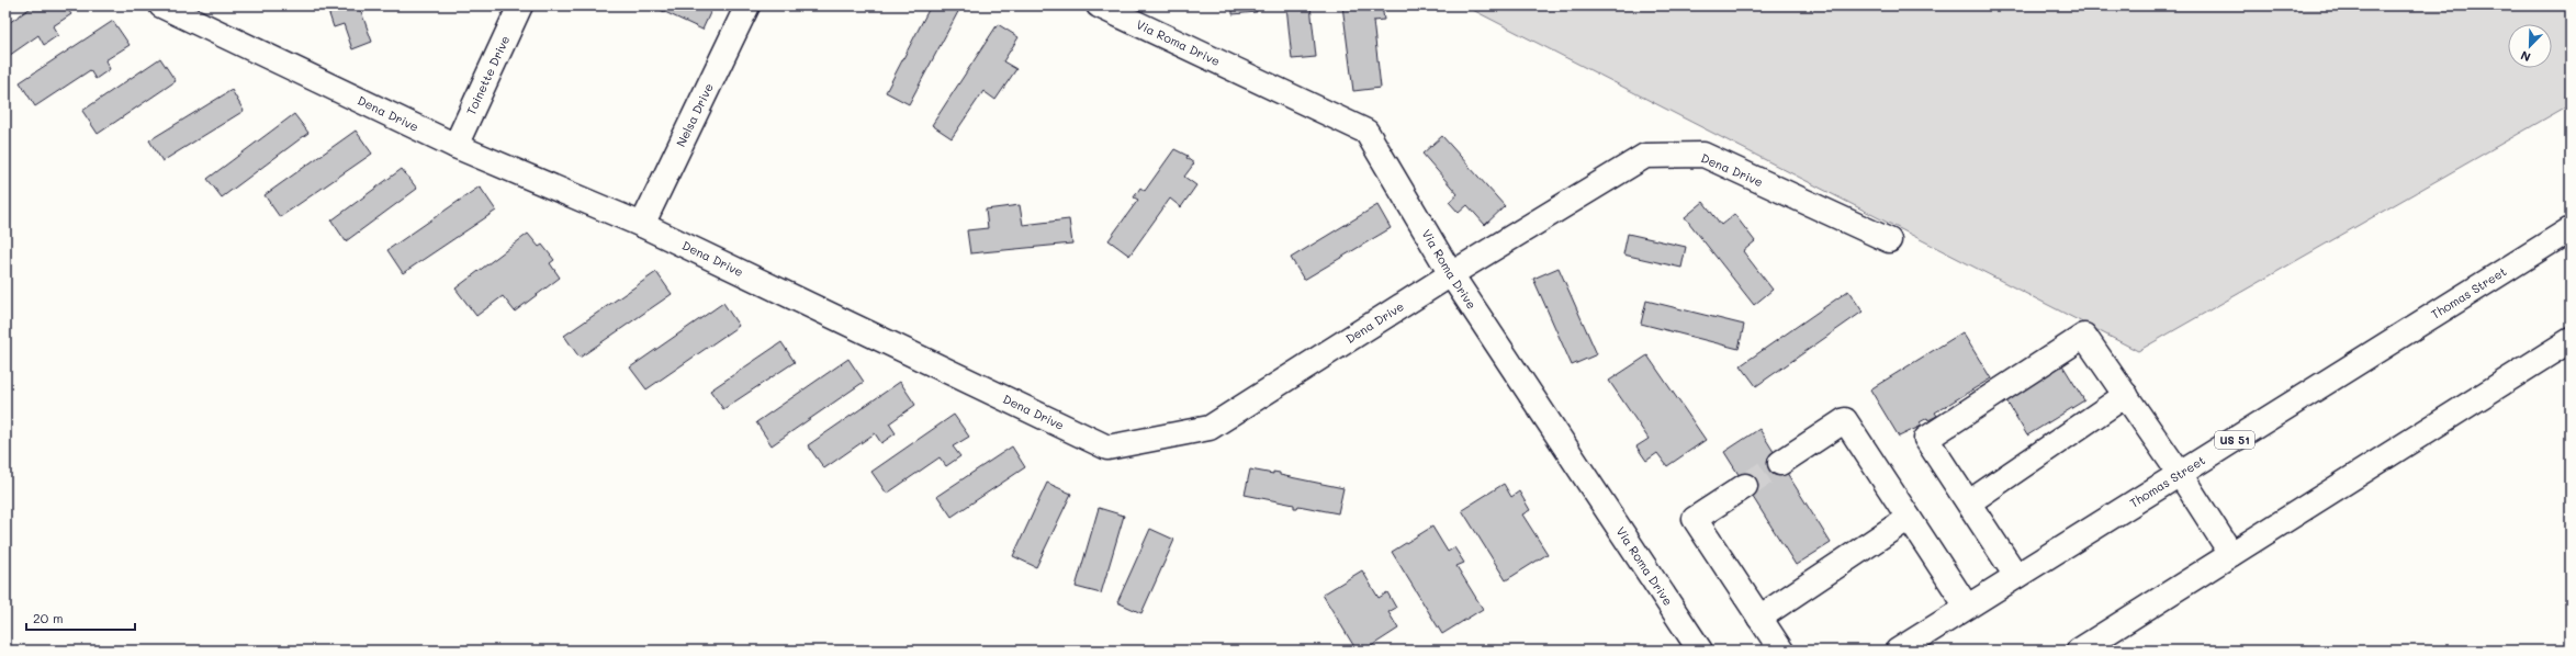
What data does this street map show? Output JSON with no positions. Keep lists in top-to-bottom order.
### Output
{
  "streets": {
    "main road": [
      "Via Roma Drive",
      "Toinette Drive",
      "Dena Drive",
      "Nelsa Drive",
      "Thomas Street",
      "US 51"
    ]
  },
  "crossings": [
    ["Via Roma Drive", "Dena Drive"],
    ["Toinette Drive", "Dena Drive"],
    ["Dena Drive", "Nelsa Drive"]
  ],
  "scale_bar": "20 m",
  "north": "bottom left"
}
